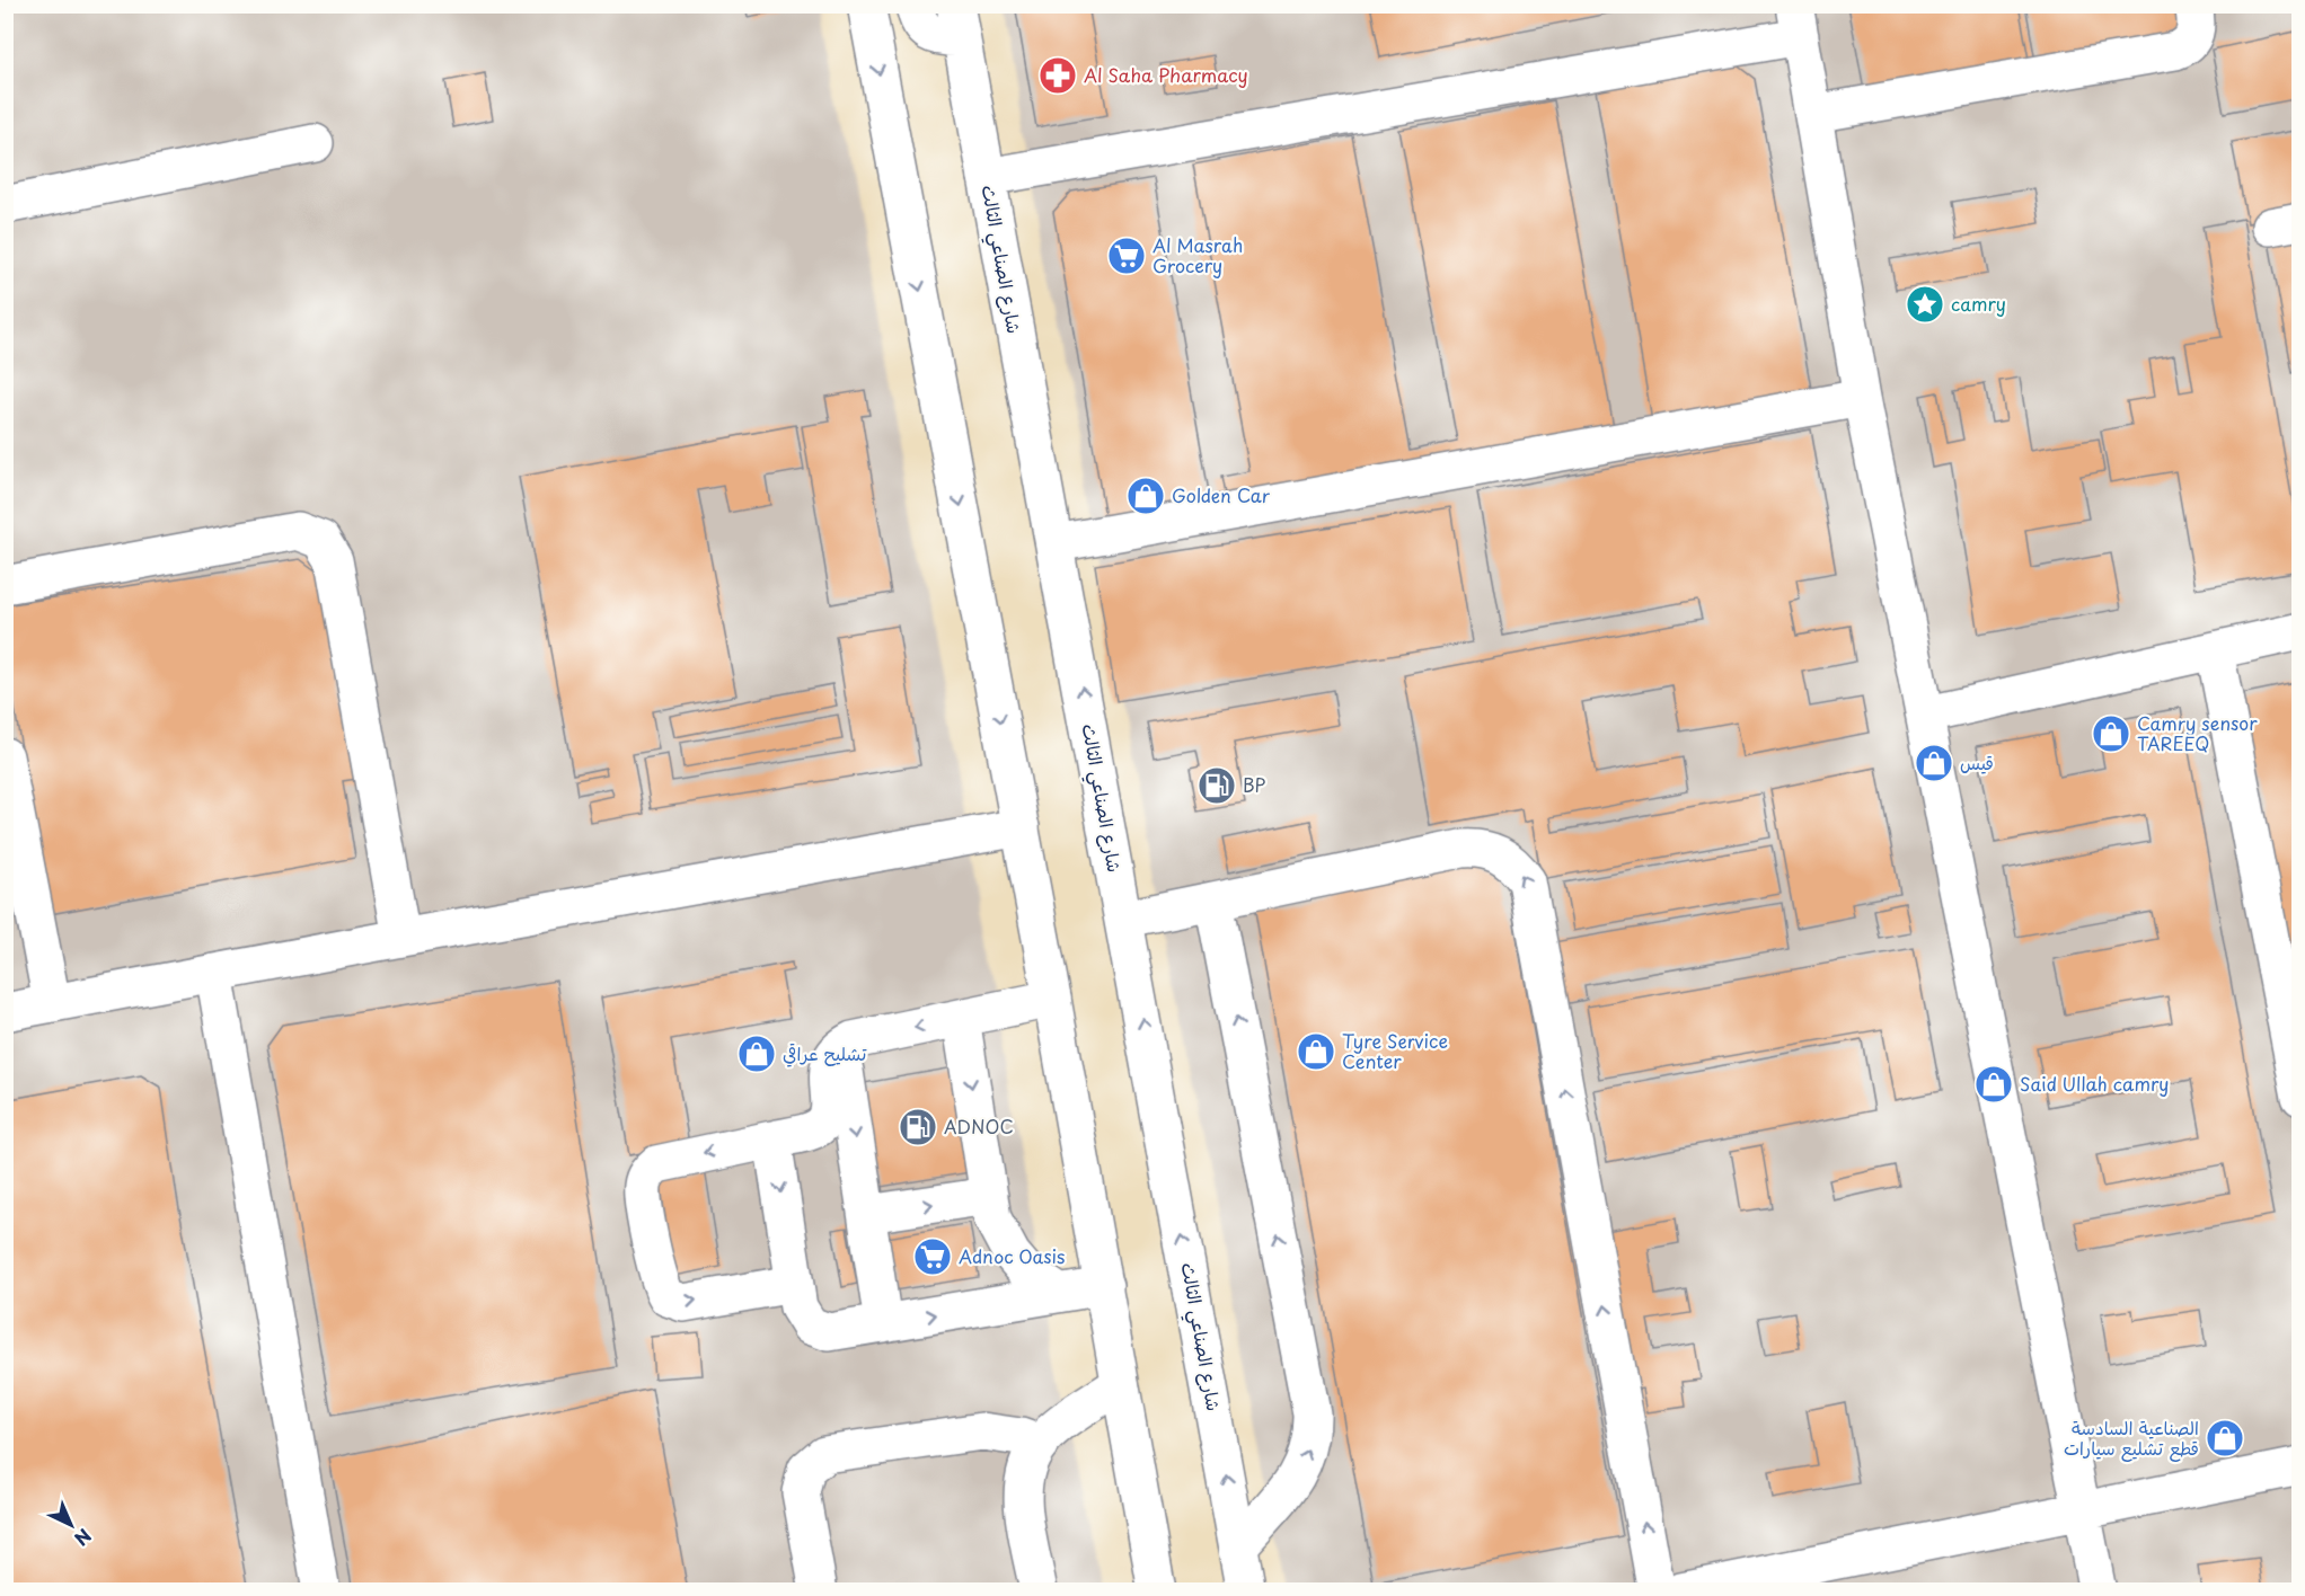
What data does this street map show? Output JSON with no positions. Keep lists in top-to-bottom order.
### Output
{
  "streets": {
    "street": ["شارع الصناعي الثالث"]
  },
  "places": {
    "pharmacy": ["Al Saha Pharmacy"],
    "supermarket": ["Al Masrah Grocery", "Adnoc Oasis"],
    "place": ["camry"],
    "shop": [
      "Golden Car",
      "Camry sensor TAREEQ",
      "قيس",
      "Tyre Service Center",
      "تشليح عراقي",
      "Said Ullah camry",
      "الصناعية السادسة قطع تشليع سيارات"
    ],
    "fuel station": ["BP", "ADNOC"]
  },
  "north": "bottom right"
}
